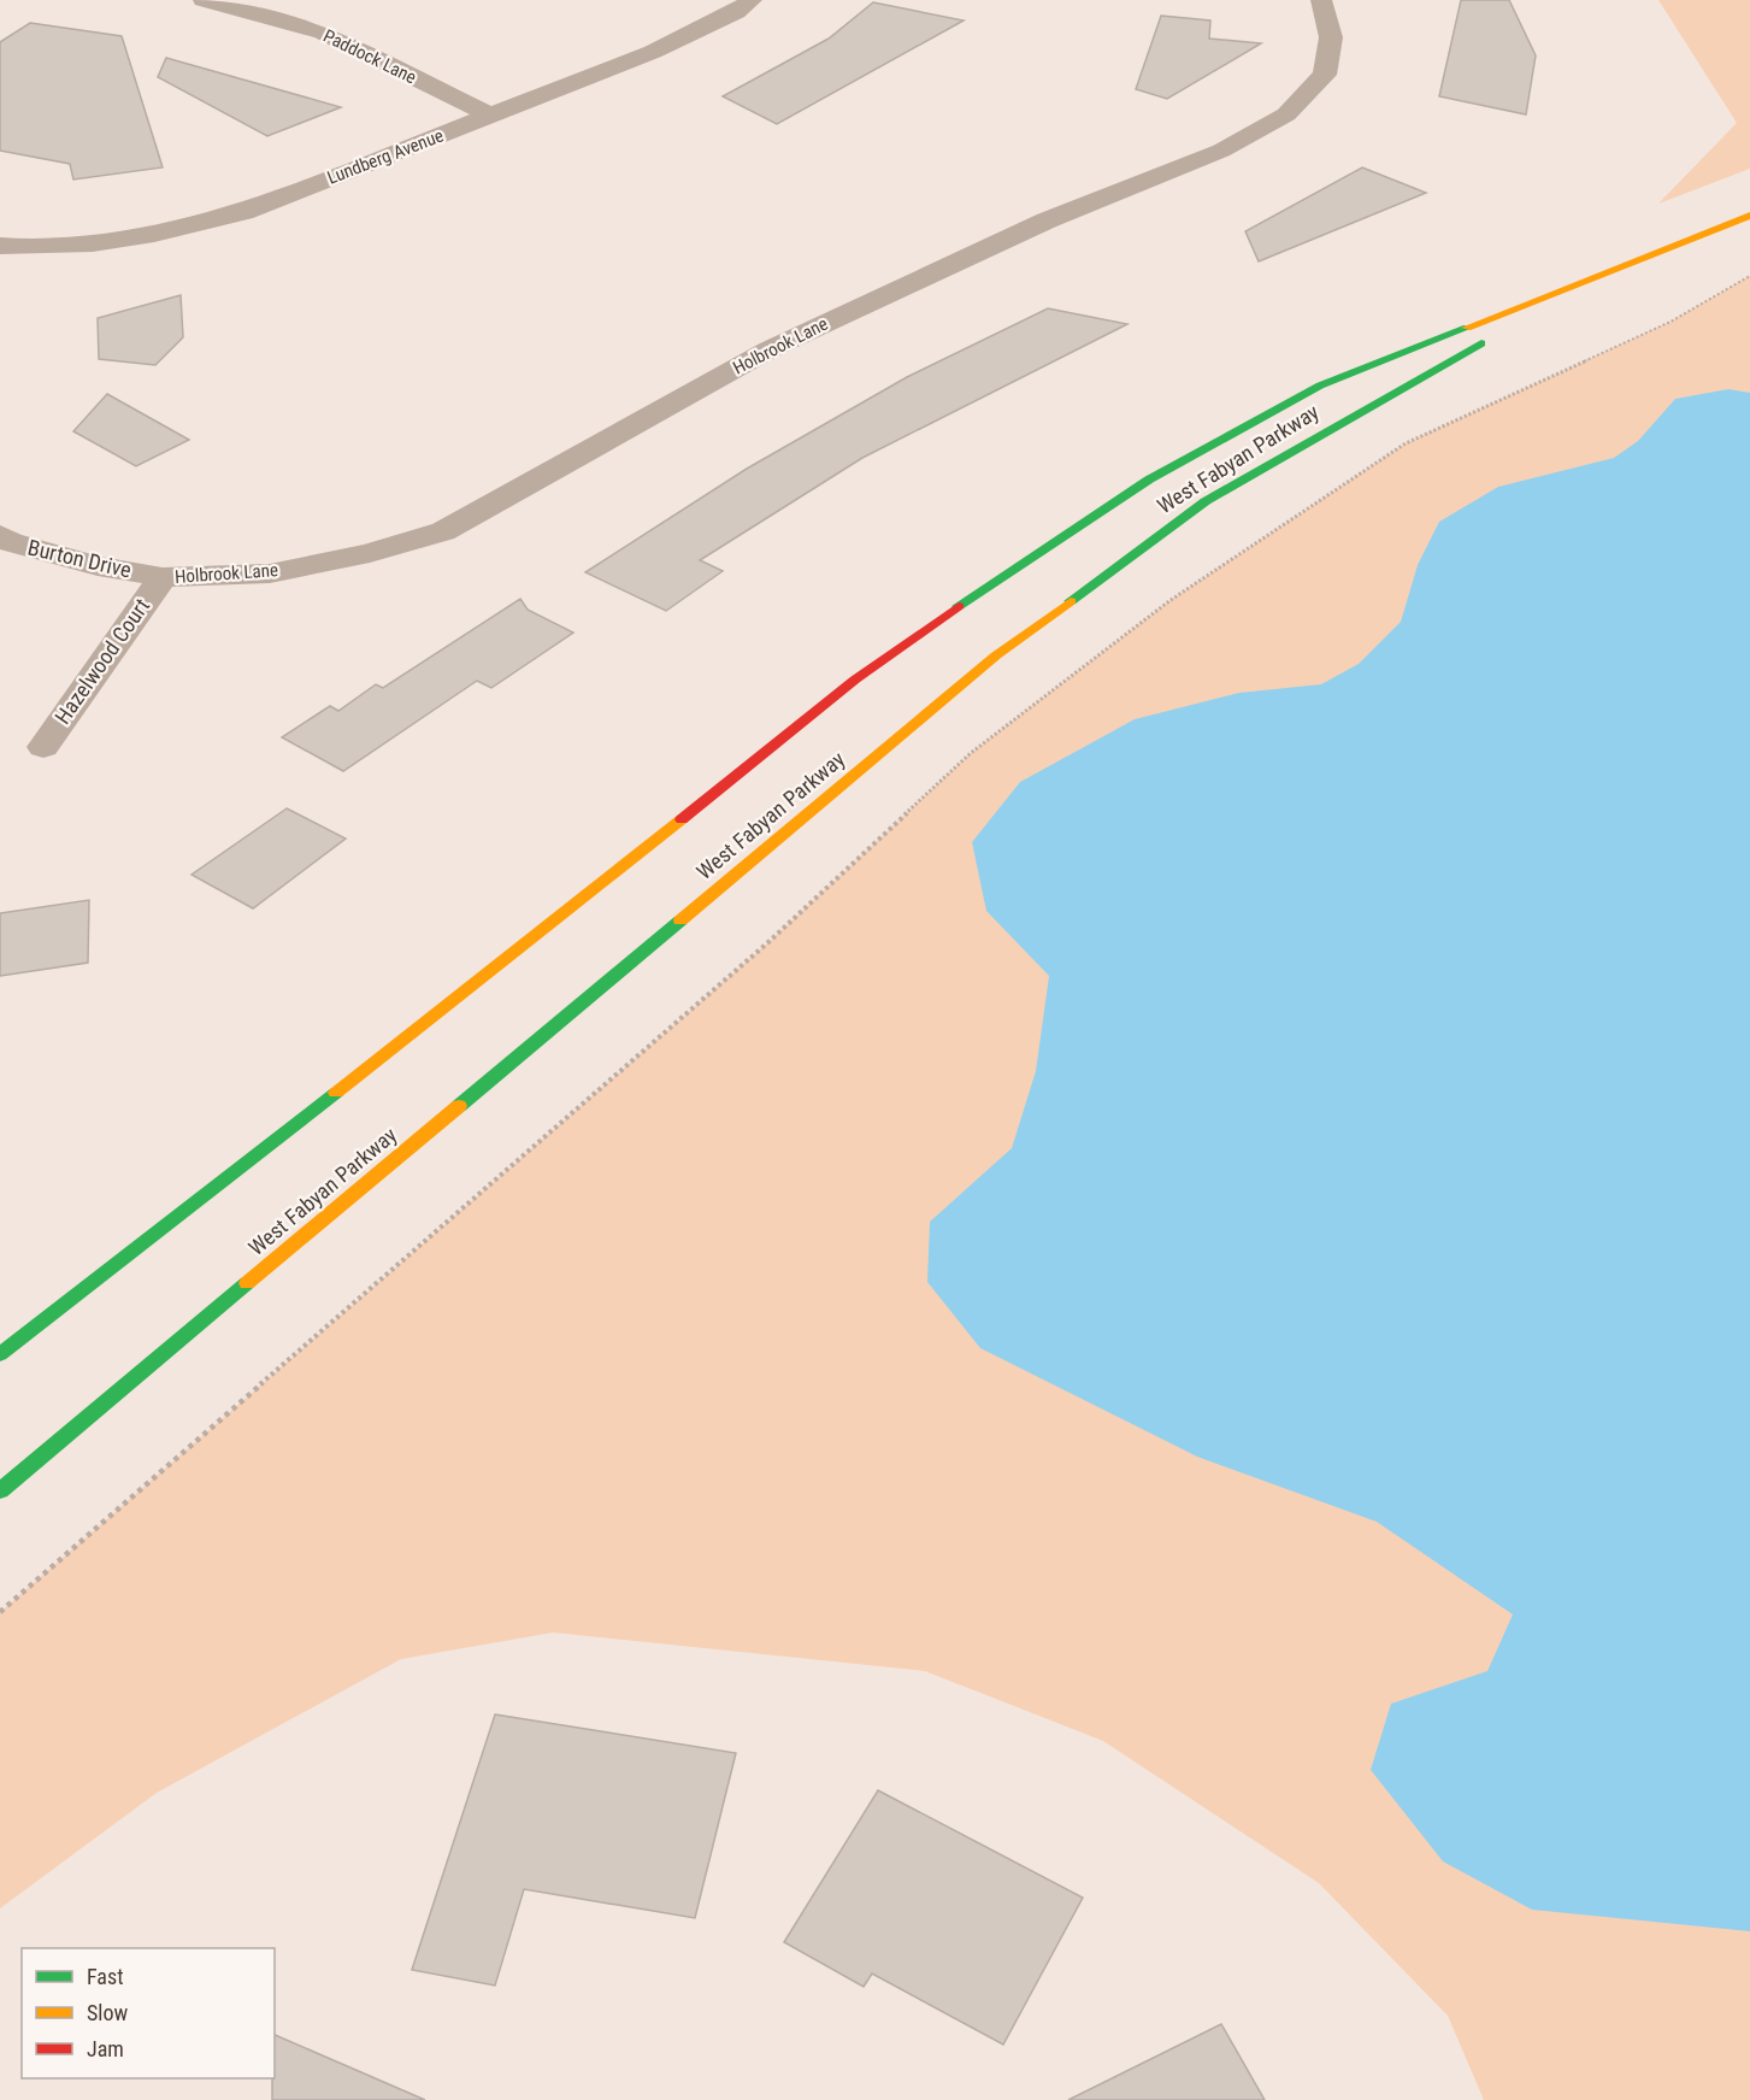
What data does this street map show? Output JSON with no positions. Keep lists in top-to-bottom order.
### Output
{
  "streets": {
    "main road": ["West Fabyan Parkway"],
    "street": [
      "Paddock Lane",
      "Lundberg Avenue",
      "Holbrook Lane",
      "Burton Drive",
      "Hazelwood Court"
    ]
  },
  "crossings": [
    ["Paddock Lane", "Lundberg Avenue"],
    ["Holbrook Lane", "Burton Drive"],
    ["Holbrook Lane", "Hazelwood Court"],
    ["Burton Drive", "Hazelwood Court"]
  ],
  "legend": ["Fast", "Slow", "Jam"]
}
